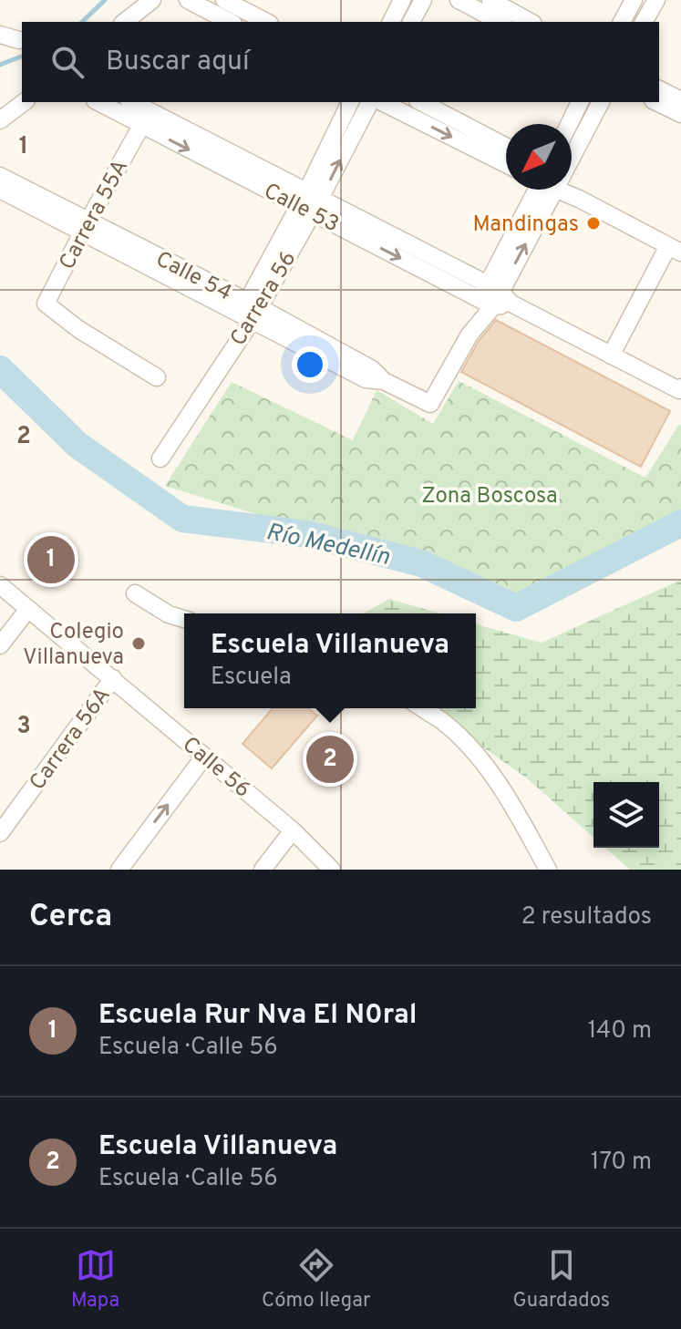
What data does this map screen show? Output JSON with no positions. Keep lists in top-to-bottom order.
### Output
{
  "streets": {
    "street": [
      "Calle 53",
      "Carrera 55A",
      "Calle 54",
      "Carrera 56",
      "Carrera 56A",
      "Calle 56"
    ]
  },
  "crossings": [
    ["Calle 53", "Carrera 55A"],
    ["Calle 53", "Calle 54"],
    ["Calle 53", "Carrera 56"],
    ["Carrera 55A", "Calle 54"],
    ["Calle 54", "Carrera 56"],
    ["Carrera 56A", "Calle 56"]
  ],
  "water": ["Río Medellín"],
  "parks": ["Zona Boscosa"],
  "places": ["Mandingas", "Colegio Villanueva"],
  "north": "bottom left",
  "page": {
    "search": "Buscar aquí",
    "pins": ["1", "2"],
    "popup": ["Escuela Villanueva", "Escuela"],
    "heading": ["Cerca", "2 resultados"],
    "list": [
      {
        "mark": "1",
        "name": "Escuela Rur Nva El N0ral",
        "note": "Escuela · Calle 56",
        "value": "140 m"
      },
      {
        "mark": "2",
        "name": "Escuela Villanueva",
        "note": "Escuela · Calle 56",
        "value": "170 m"
      }
    ],
    "nav": ["Mapa", "Cómo llegar", "Guardados"]
  },
  "grid": {
    "rows": ["1", "2", "3"]
  }
}
